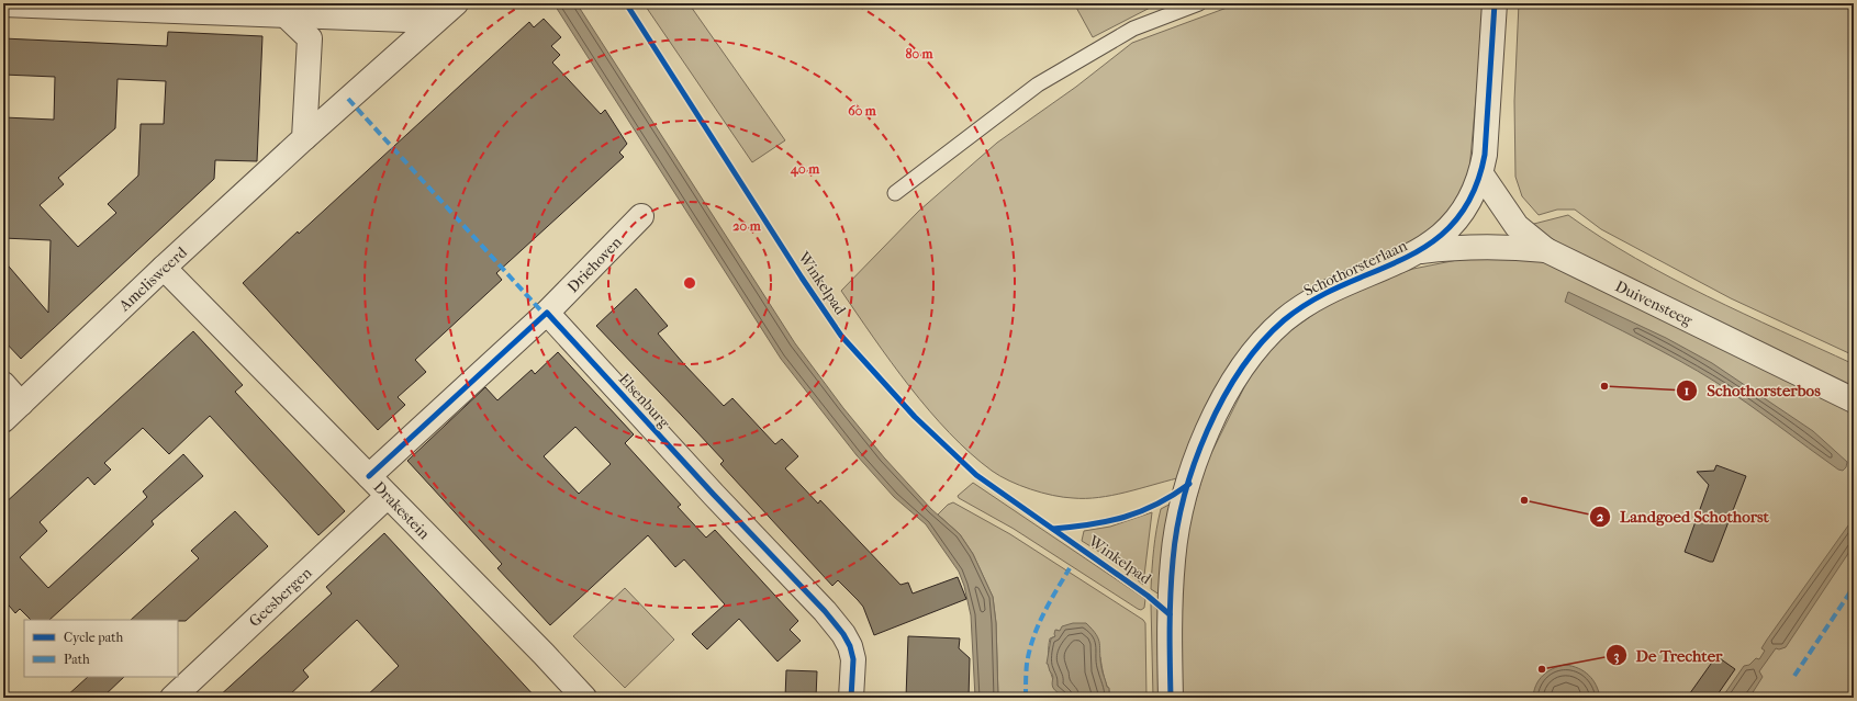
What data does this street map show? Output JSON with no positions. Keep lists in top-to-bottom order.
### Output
{
  "streets": {
    "street": [
      "Driehoven",
      "Schothorsterlaan",
      "Amelisweerd",
      "Duivensteeg",
      "Elsenburg",
      "Drakestein",
      "Geesbergen"
    ],
    "cycle path": ["Winkelpad"]
  },
  "crossings": [
    ["Driehoven", "Elsenburg"],
    ["Schothorsterlaan", "Duivensteeg"],
    ["Amelisweerd", "Drakestein"],
    ["Drakestein", "Geesbergen"]
  ],
  "places": ["Schothorsterbos", "Landgoed Schothorst", "De Trechter"],
  "legend": ["Cycle path", "Path"],
  "rings": [
    "80 m",
    "60 m",
    "40 m",
    "20 m"
  ]
}
